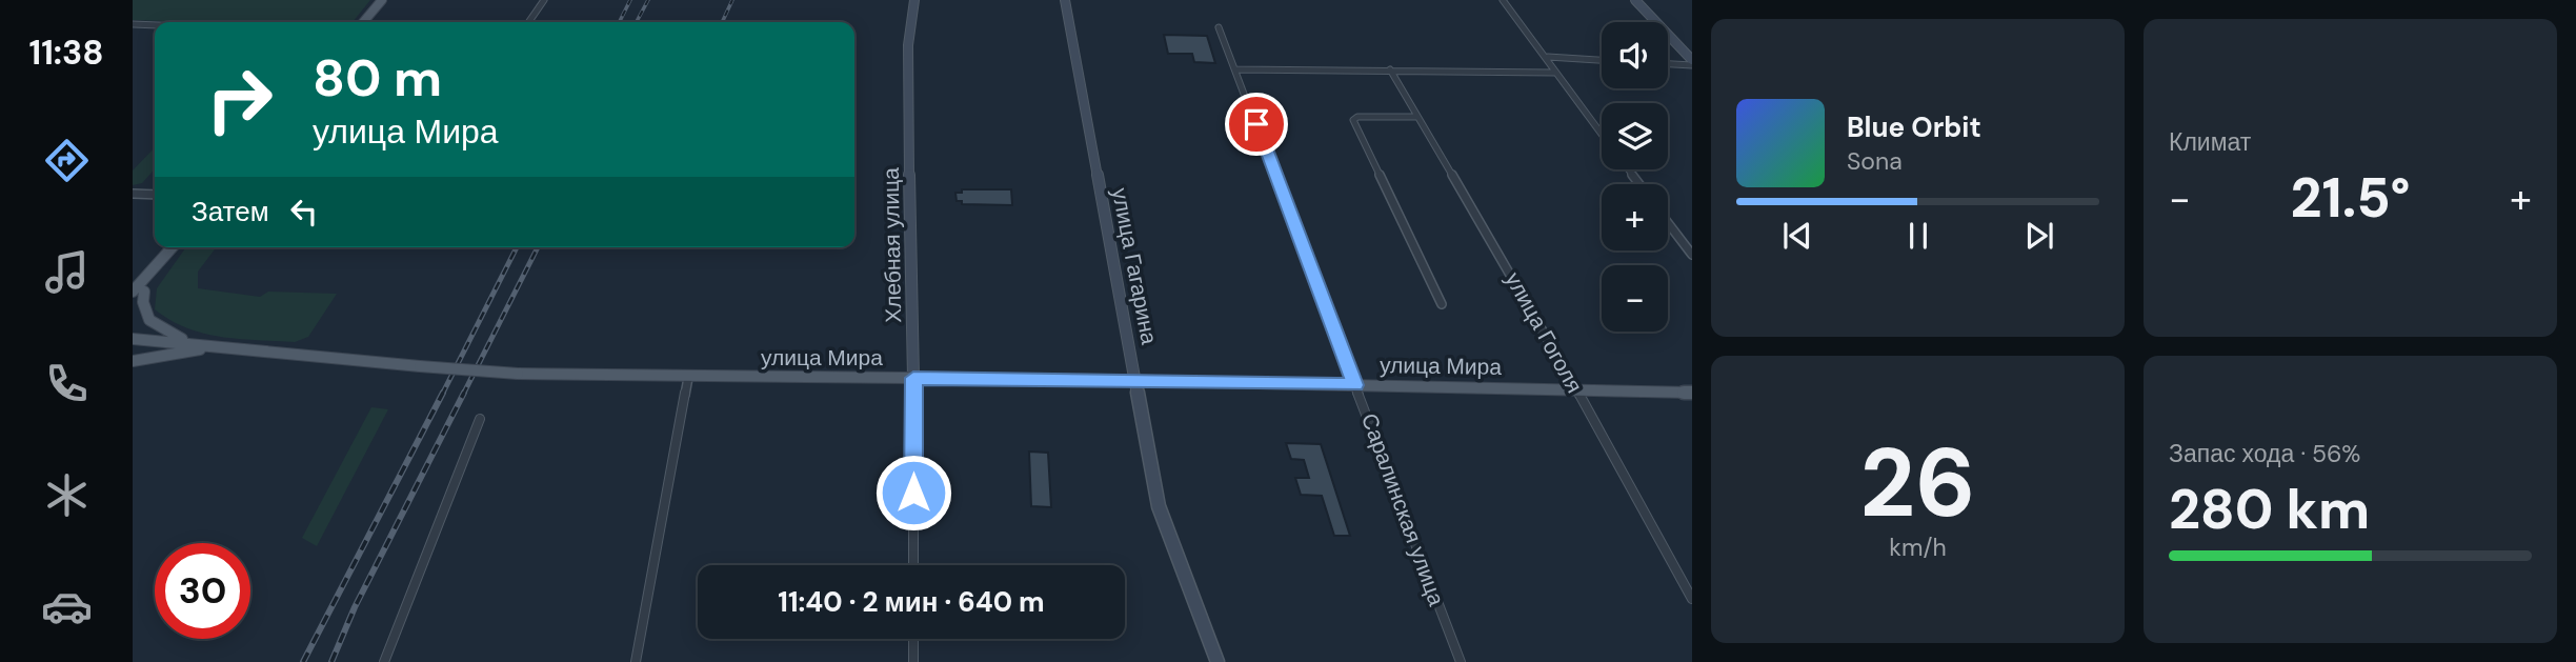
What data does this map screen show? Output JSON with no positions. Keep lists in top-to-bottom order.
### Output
{
  "streets": {
    "main road": ["улица Мира"],
    "street": [
      "Хлебная улица",
      "улица Гагарина",
      "улица Гоголя",
      "Саралинская улица"
    ]
  },
  "crossings": [
    ["Хлебная улица", "улица Мира"],
    ["улица Гагарина", "улица Мира"],
    ["улица Гоголя", "улица Мира"],
    ["улица Мира", "Саралинская улица"]
  ],
  "page": {
    "tabs": "11:38",
    "tile": [
      "Климат",
      ["26", "km/h"],
      ["Запас хода · 56%", "280 km"]
    ],
    "map_buttons": ["+", "−"],
    "turn": ["80 m", "улица Мира"],
    "song": ["Blue Orbit", "Sona"],
    "heat": ["−", "21.5°", "+"],
    "then": "Затем",
    "limit": "30",
    "trip": "11:40 · 2 мин · 640 m"
  }
}
